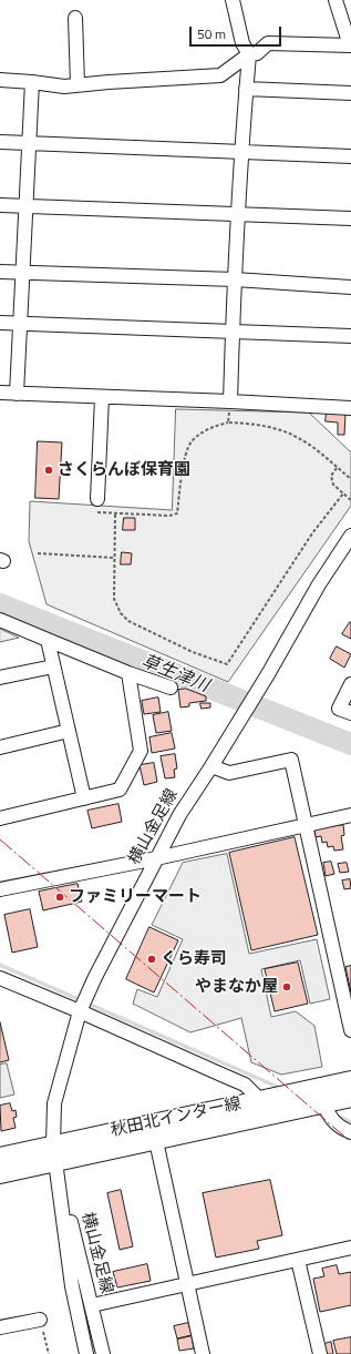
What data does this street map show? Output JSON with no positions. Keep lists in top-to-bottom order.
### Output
{
  "streets": {
    "main road": ["秋田北インター線"],
    "street": ["横山金足線"]
  },
  "crossings": [
    ["横山金足線", "秋田北インター線"]
  ],
  "water": ["草生津川"],
  "places": [
    "さくらんぼ保育園",
    "ファミリーマート",
    "くら寿司",
    "やまなか屋"
  ],
  "scale_bar": "50 m"
}
